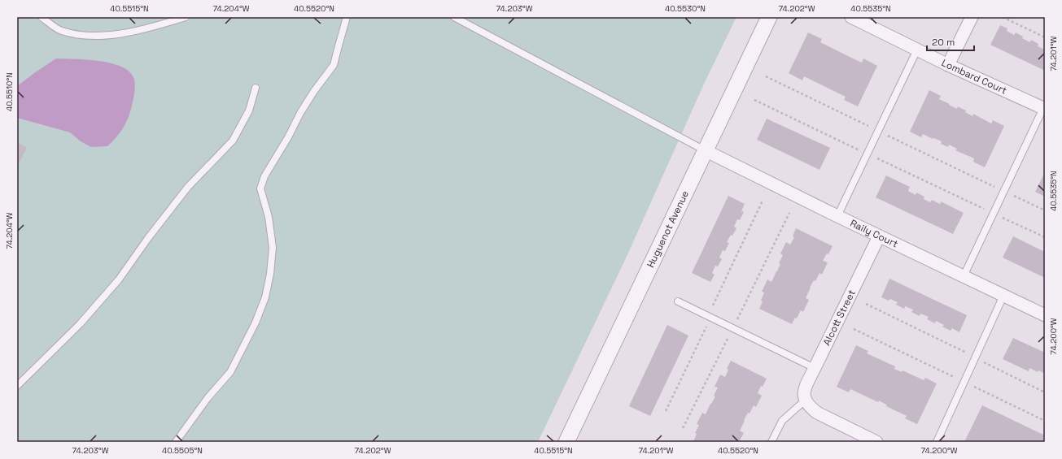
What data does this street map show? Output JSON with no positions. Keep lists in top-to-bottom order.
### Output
{
  "streets": {
    "street": [
      "Lombard Court",
      "Huguenot Avenue",
      "Raily Court",
      "Alcott Street"
    ]
  },
  "crossings": [
    ["Huguenot Avenue", "Raily Court"],
    ["Raily Court", "Alcott Street"]
  ],
  "scale_bar": "20 m",
  "coordinates": [
    "40.5515°N",
    "74.204°W",
    "40.5520°N",
    "74.203°W",
    "40.5530°N",
    "74.202°W",
    "40.5535°N",
    "74.201°W",
    "40.5510°N",
    "74.200°W",
    "40.5505°N"
  ]
}
